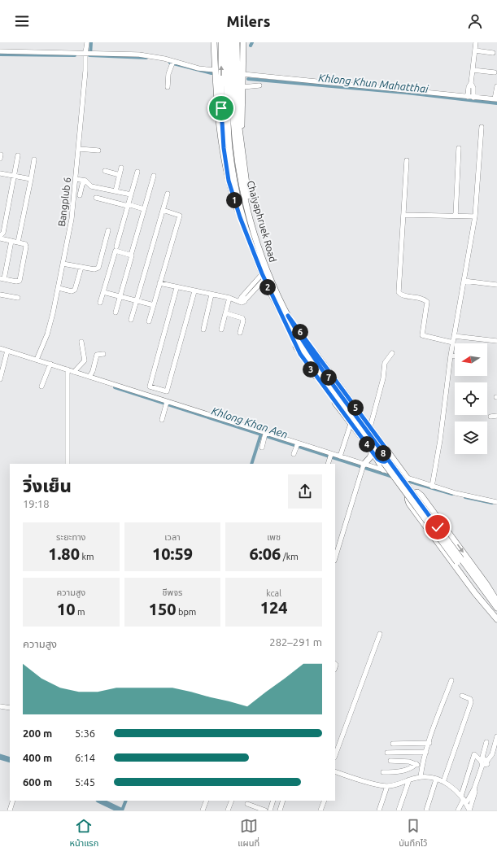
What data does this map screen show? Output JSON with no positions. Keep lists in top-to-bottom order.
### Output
{
  "streets": {
    "main road": ["Chaiyaphruek Road"],
    "street": ["Bangplub 6"]
  },
  "water": ["Khlong Khun Mahatthai", "Khlong Khan Aen"],
  "north": "left",
  "page": {
    "header": "Milers",
    "pins": [
      "1",
      "2",
      "6",
      "3",
      "7",
      "5",
      "4",
      "8"
    ],
    "heading": ["วิ่งเย็น", "19:18"],
    "stats": [
      ["ระยะทาง", "1.80 km"],
      ["เวลา", "10:59"],
      ["เพซ", "6:06 /km"],
      ["ความสูง", "10 m"],
      ["ชีพจร", "150 bpm"],
      ["kcal", "124"]
    ],
    "chart": ["ความสูง", "282–291 m"],
    "list": [
      {
        "name": "200 m",
        "note": "5:36"
      },
      {
        "name": "400 m",
        "note": "6:14"
      },
      {
        "name": "600 m",
        "note": "5:45"
      }
    ],
    "tabs": ["หน้าแรก", "แผนที่", "บันทึกไว้"]
  }
}
